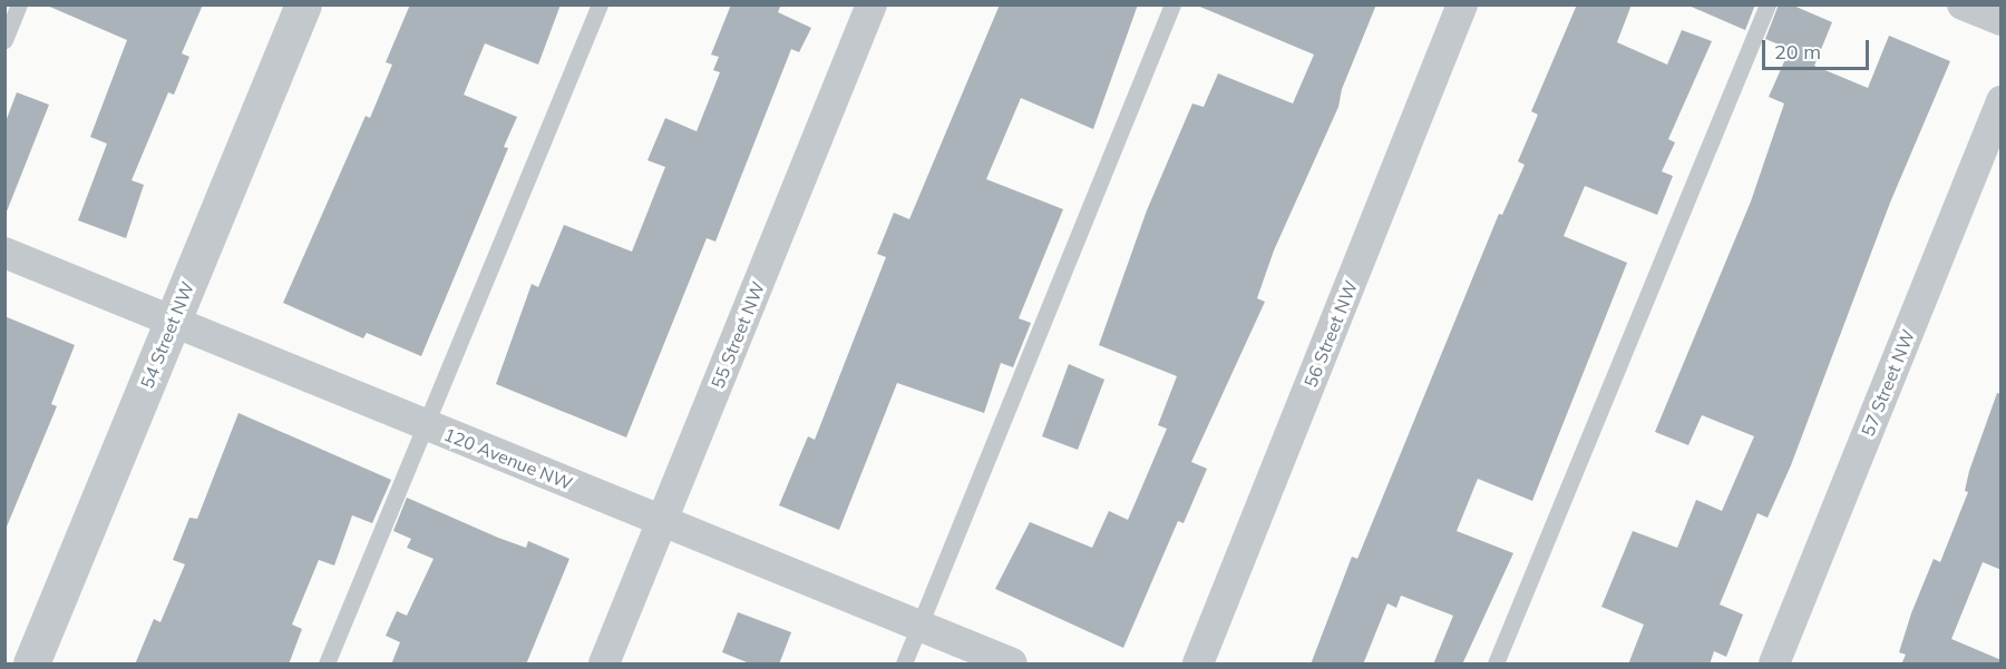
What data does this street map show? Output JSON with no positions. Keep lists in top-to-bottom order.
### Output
{
  "streets": {
    "street": [
      "56 Street NW",
      "54 Street NW",
      "55 Street NW",
      "57 Street NW",
      "120 Avenue NW"
    ]
  },
  "crossings": [
    ["54 Street NW", "120 Avenue NW"],
    ["55 Street NW", "120 Avenue NW"]
  ],
  "scale_bar": "20 m"
}
